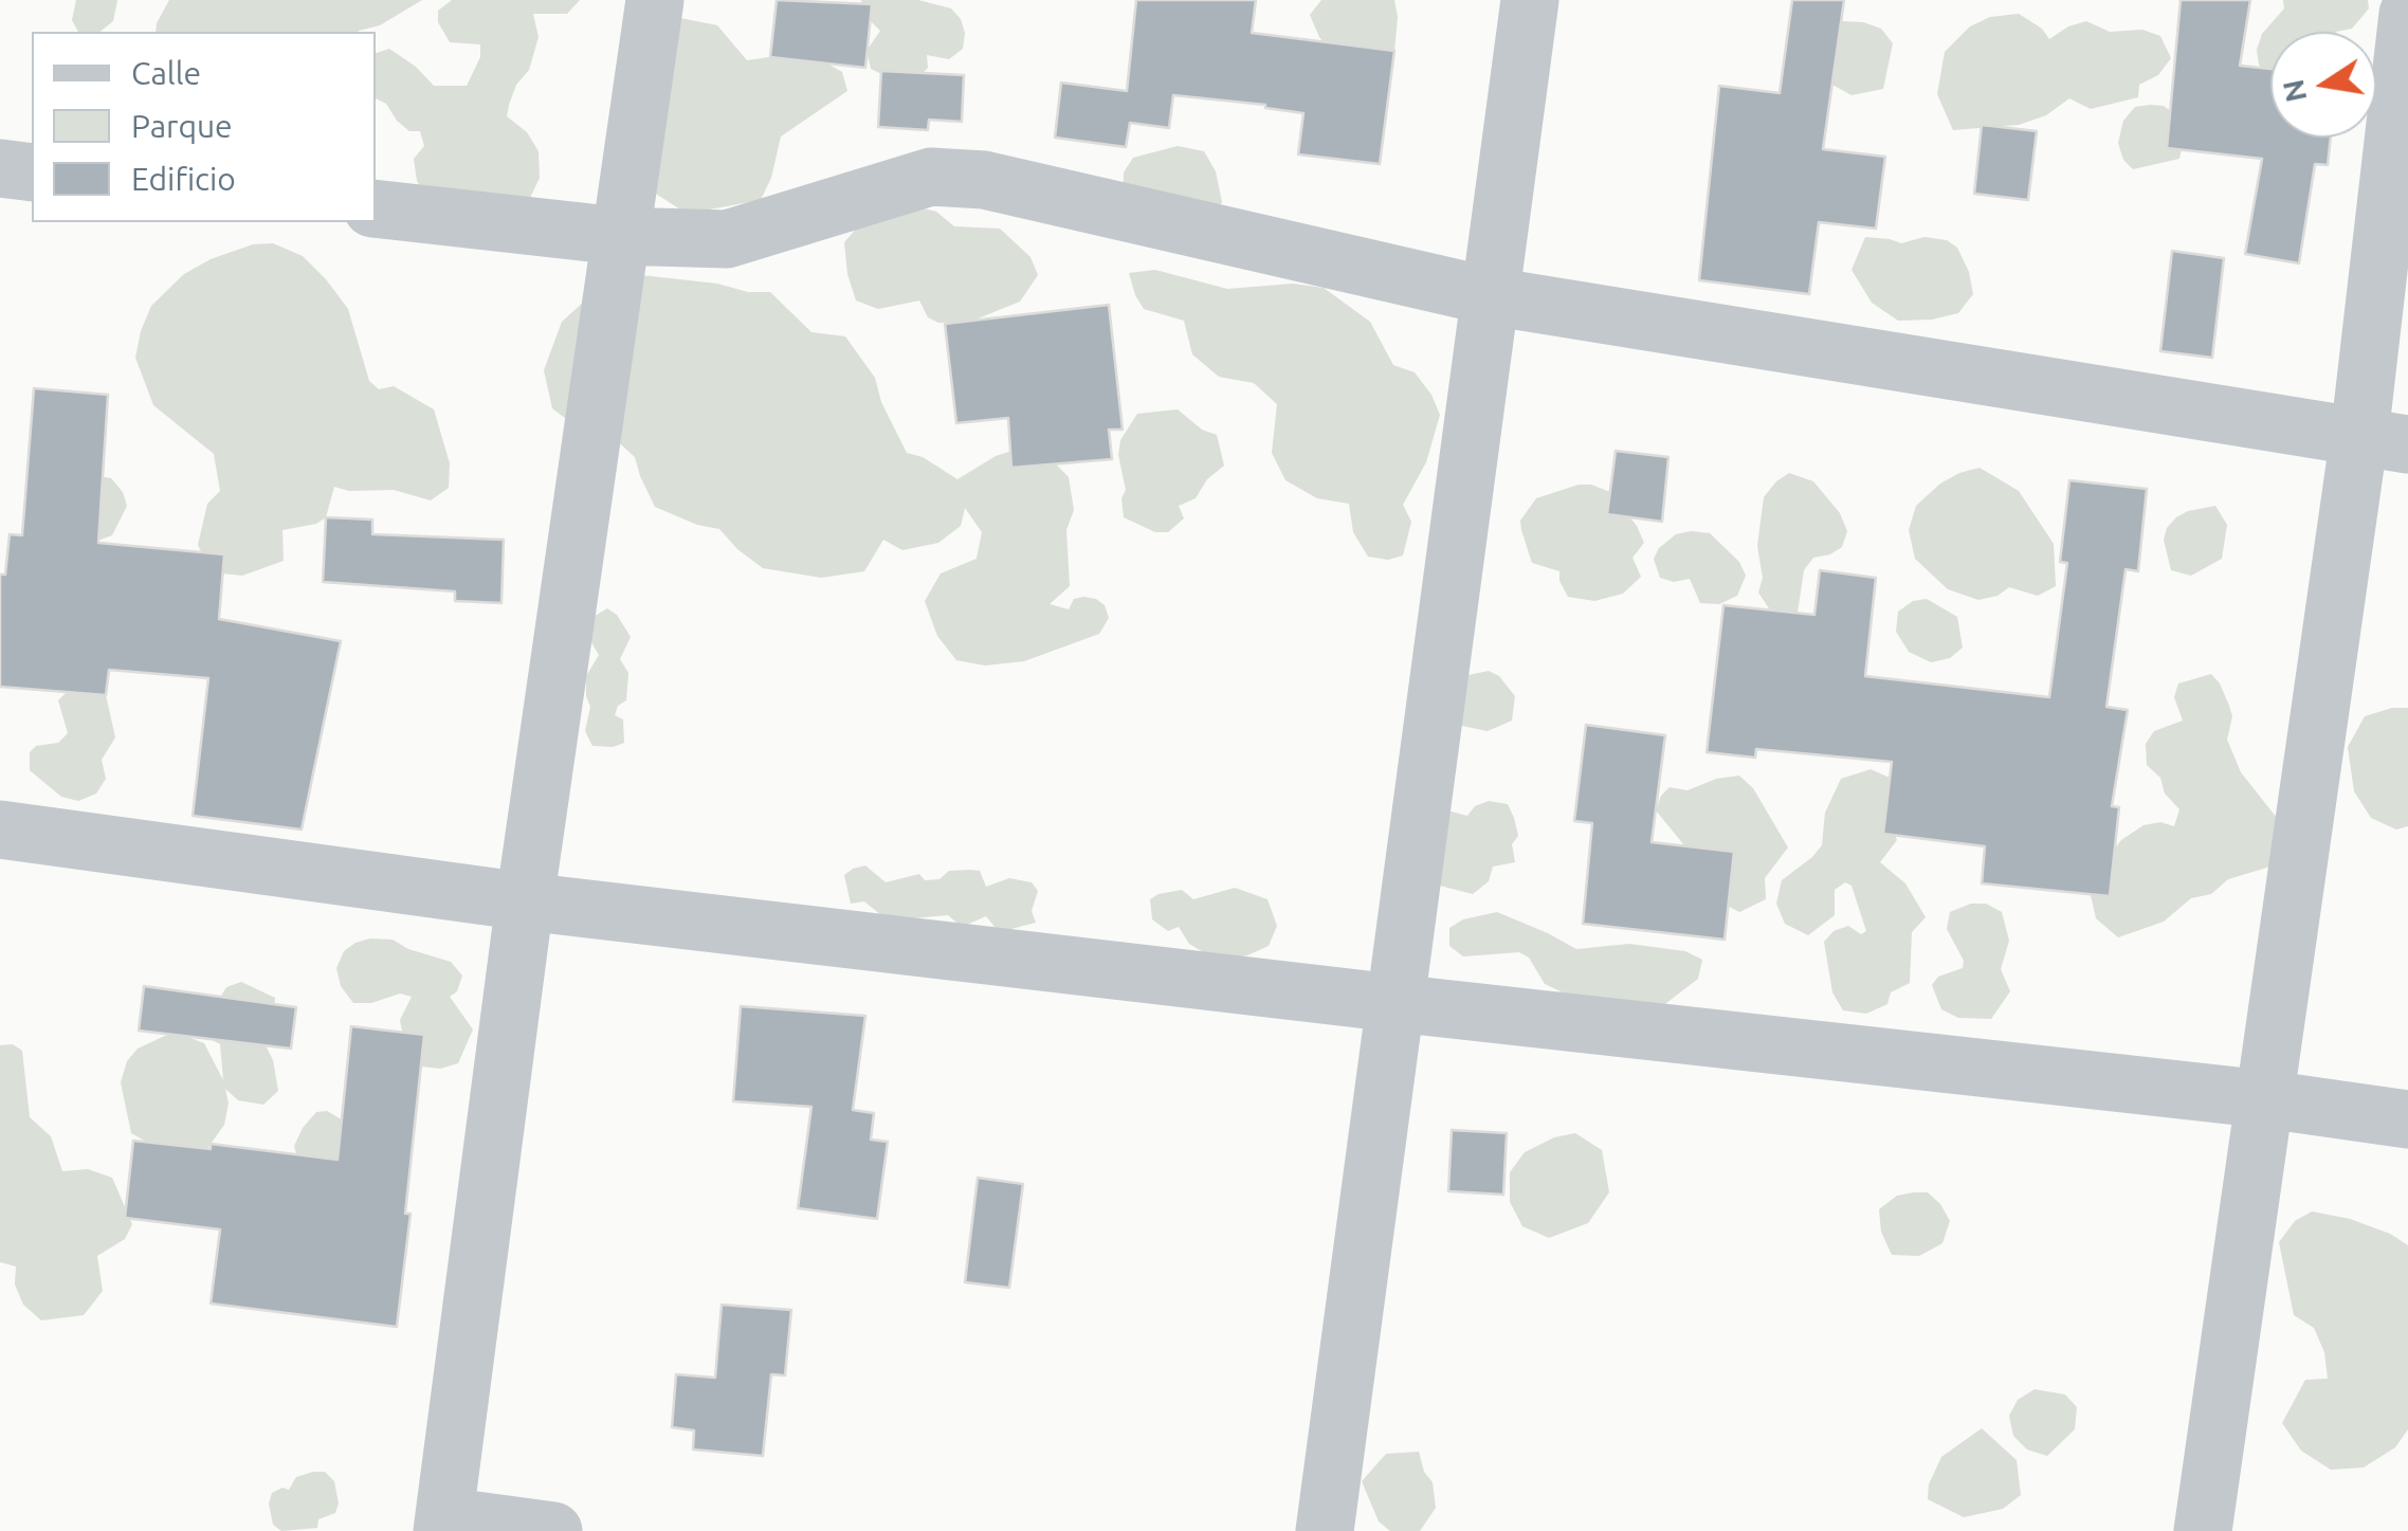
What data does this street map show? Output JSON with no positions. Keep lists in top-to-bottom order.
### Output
{
  "legend": ["Calle", "Parque", "Edificio"],
  "north": "left"
}
